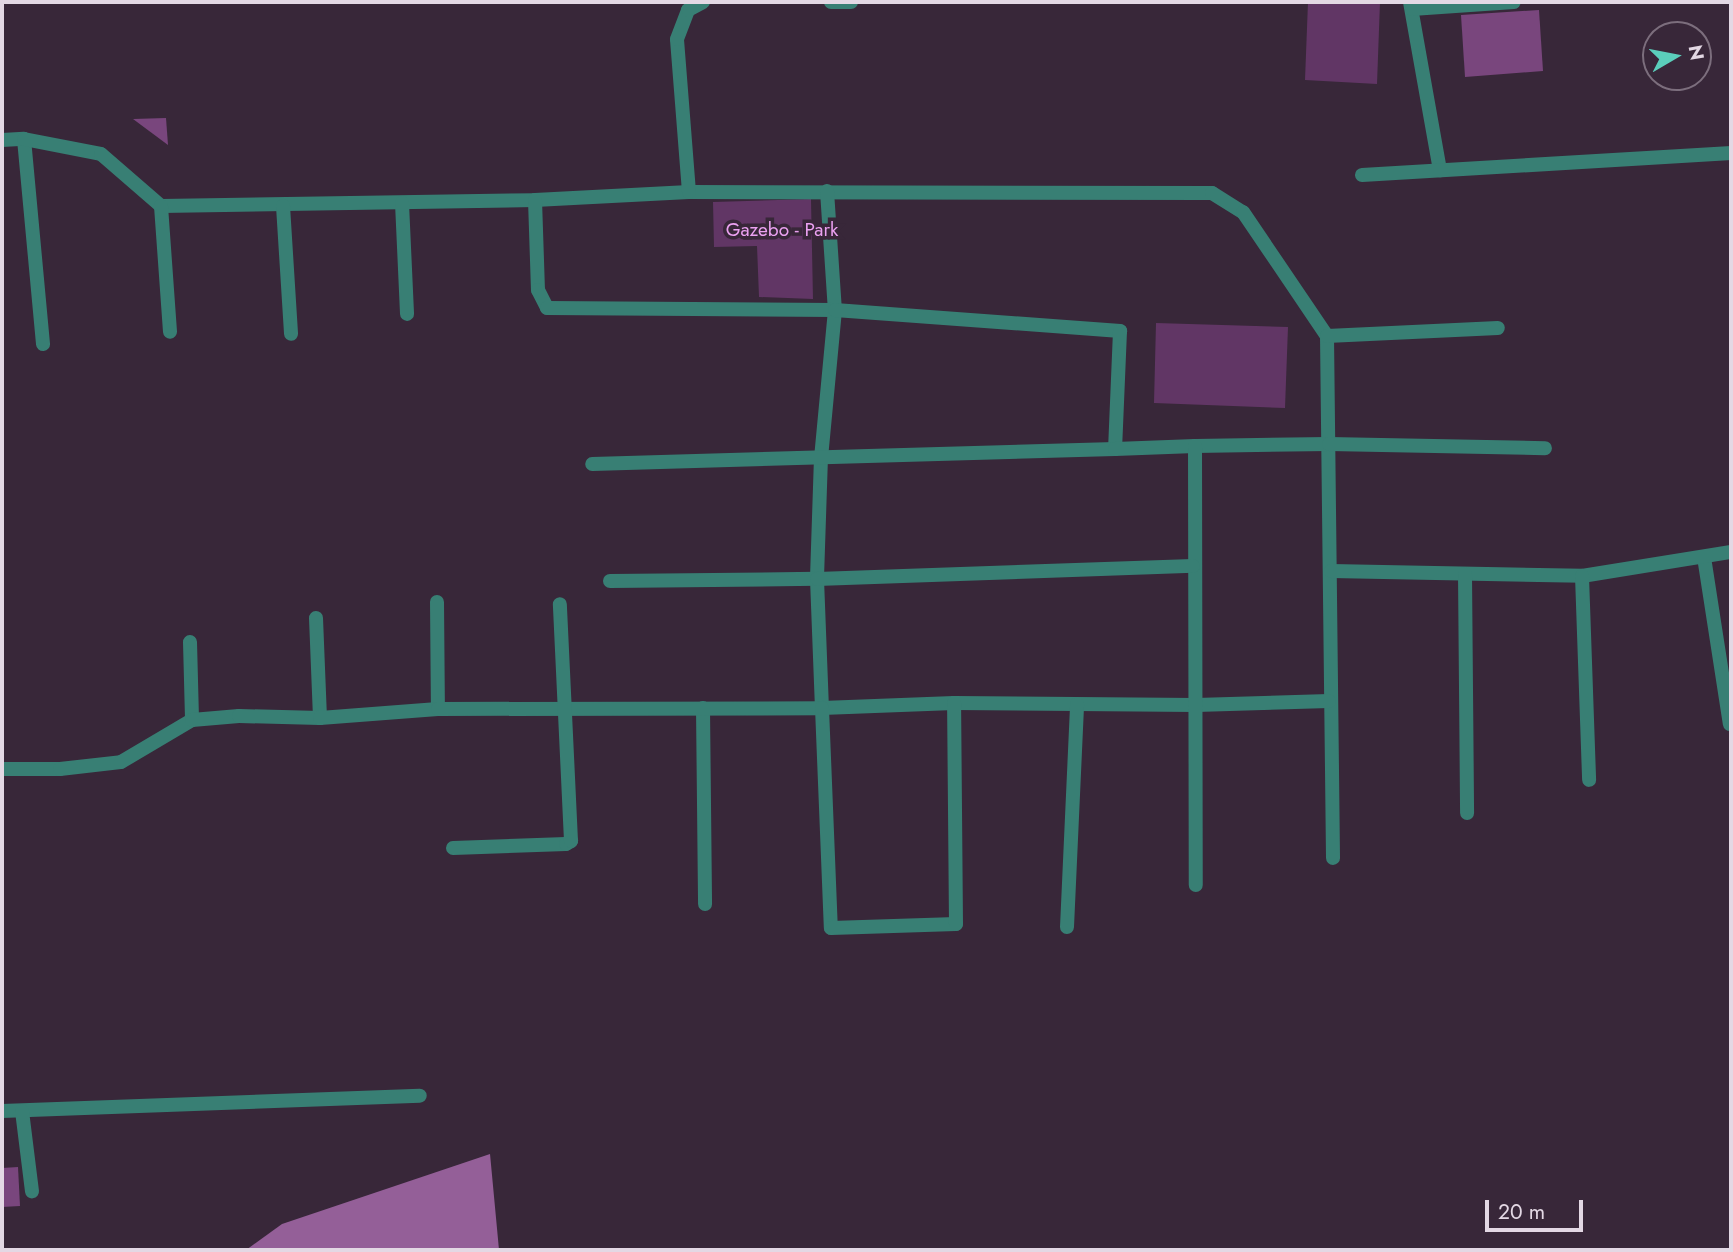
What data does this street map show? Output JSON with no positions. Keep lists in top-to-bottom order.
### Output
{
  "parks": ["Gazebo - Park"],
  "scale_bar": "20 m",
  "north": "right"
}
